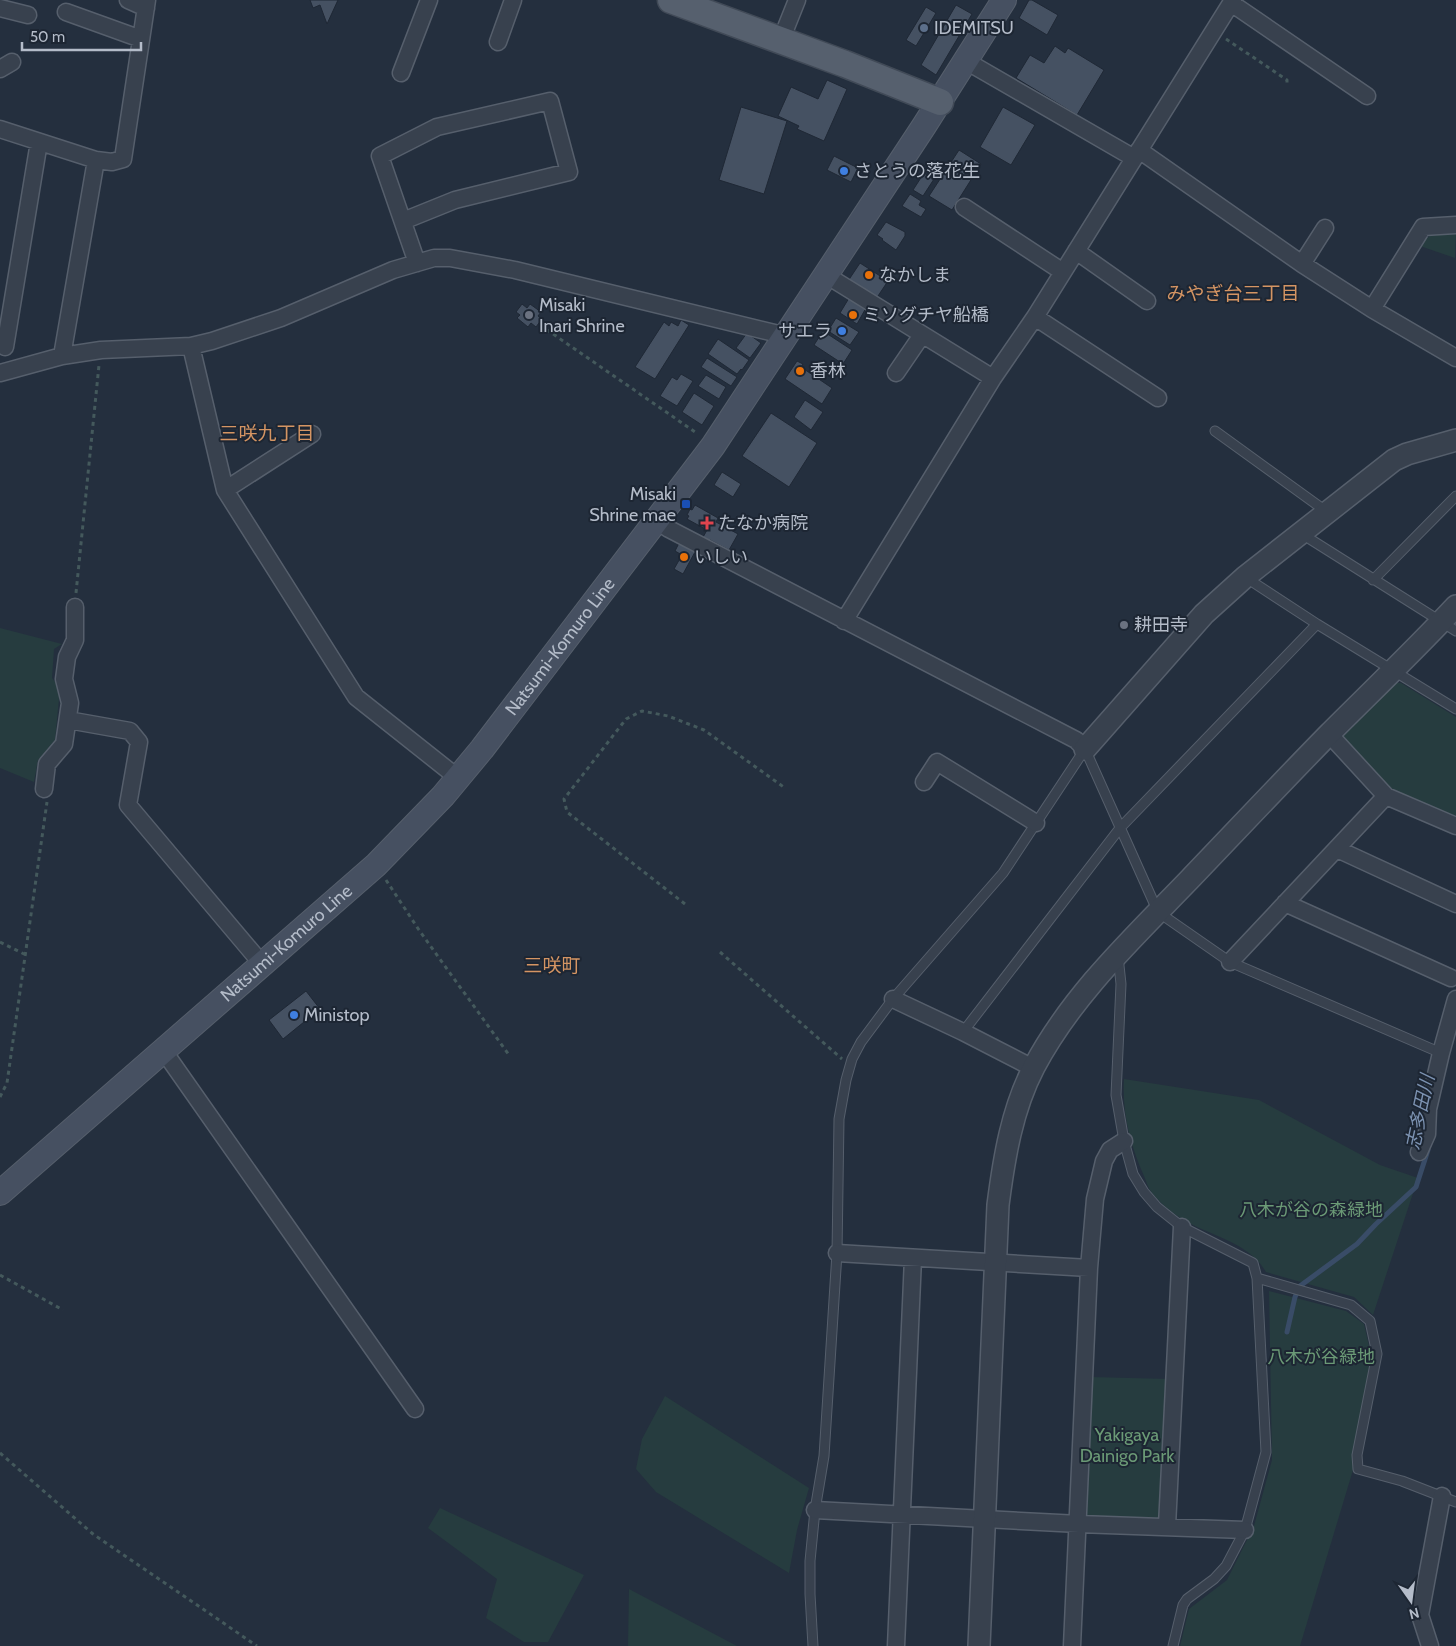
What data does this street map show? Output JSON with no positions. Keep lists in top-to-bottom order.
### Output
{
  "streets": {
    "main road": ["Natsumi-Komuro Line"]
  },
  "districts": ["みやぎ台三丁目", "三咲九丁目", "三咲町"],
  "water": ["志多田川"],
  "parks": ["八木が谷の森緑地", "八木が谷緑地", "Yakigaya Dainigo Park"],
  "places": {
    "other": [
      "IDEMITSU",
      "さとうの落花生",
      "なかしま",
      "Misaki Inari Shrine",
      "ミソグチヤ船橋",
      "サエラ",
      "香林",
      "いしい",
      "耕田寺",
      "Ministop"
    ],
    "transit": ["Misaki Shrine mae"],
    "health": ["たなか病院"]
  },
  "scale_bar": "50 m",
  "north": "bottom"
}
